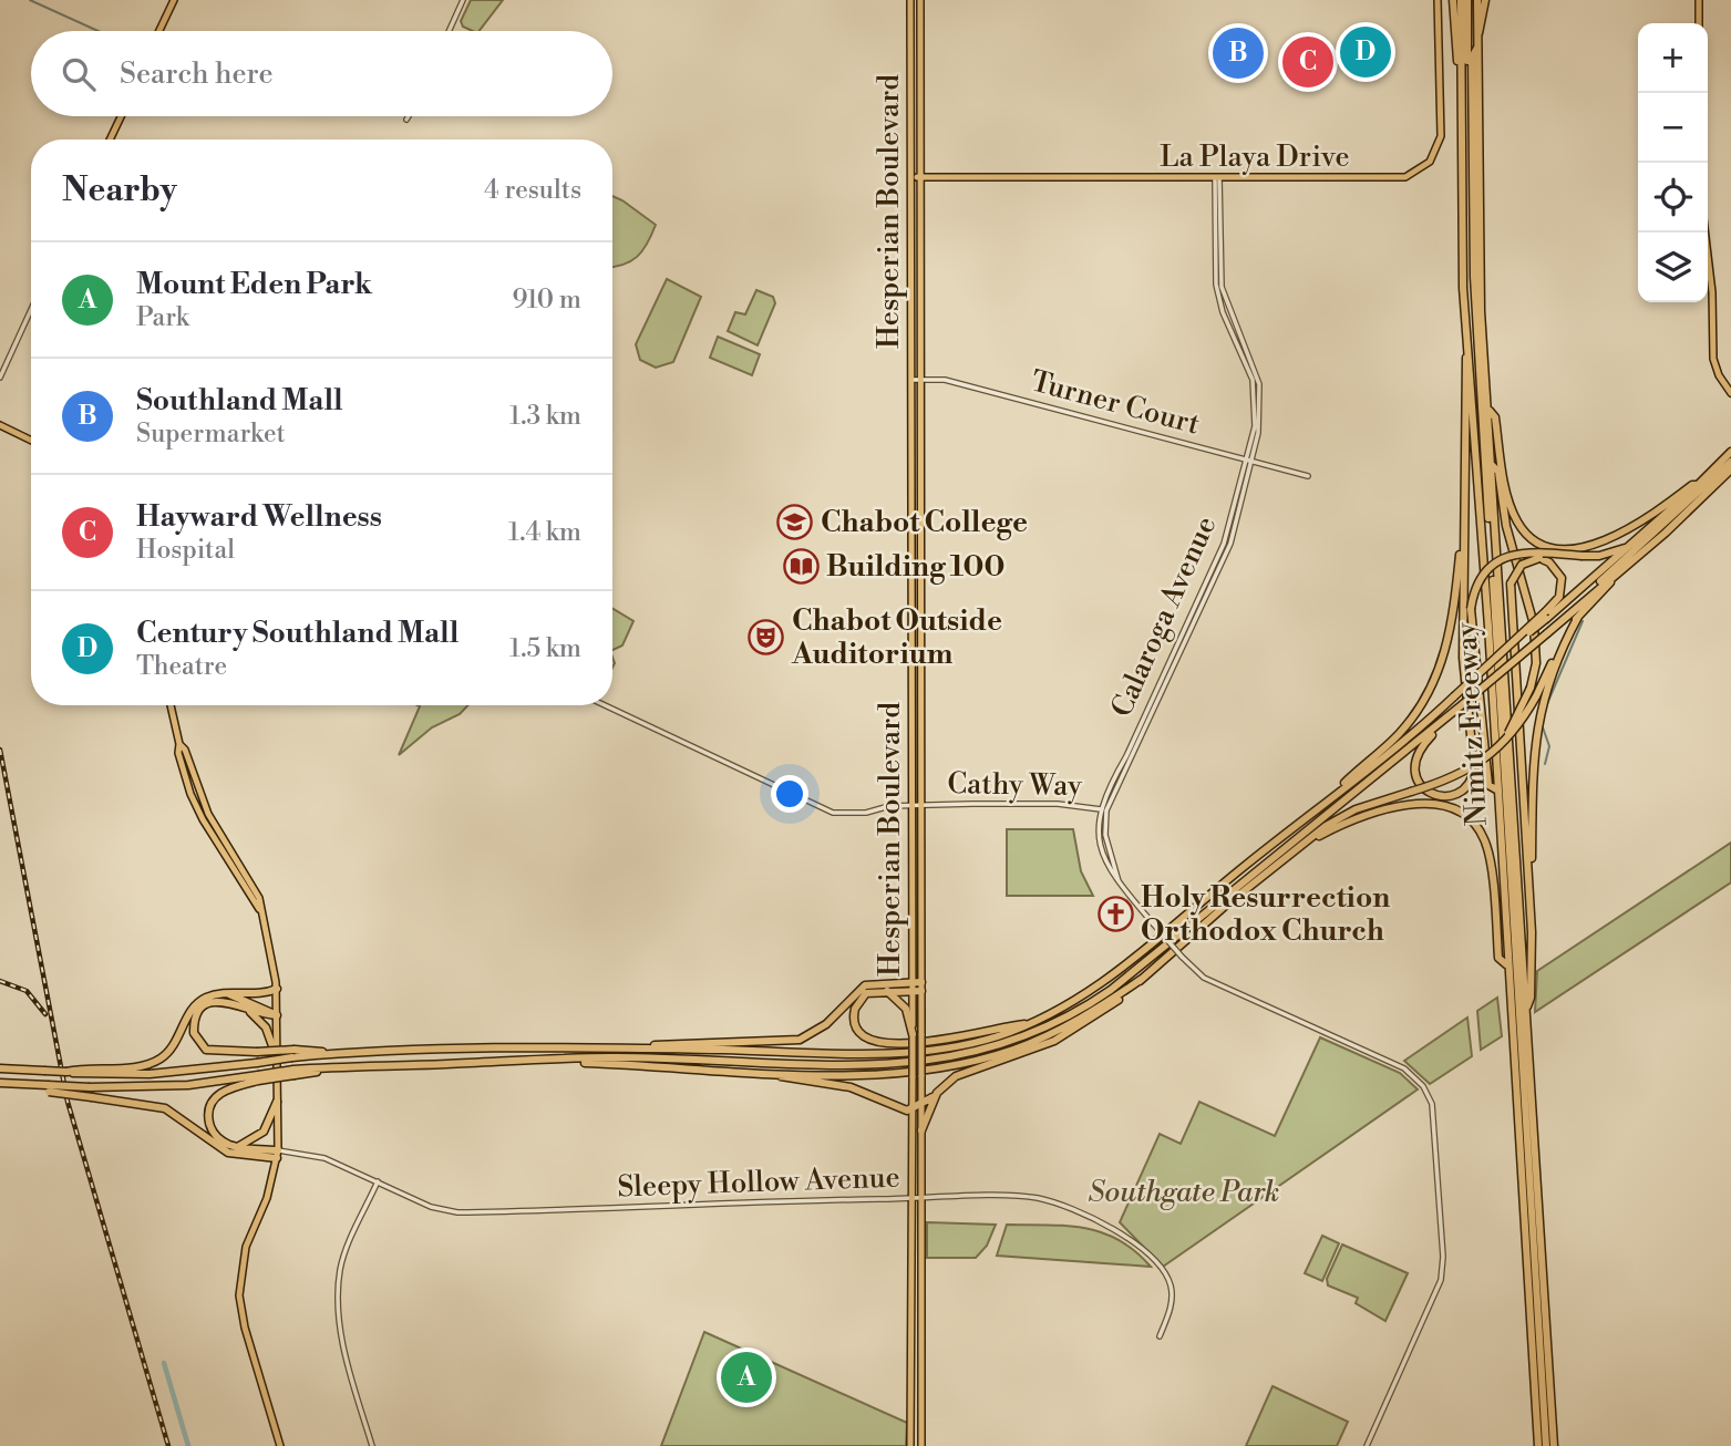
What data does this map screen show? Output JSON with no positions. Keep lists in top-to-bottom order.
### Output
{
  "streets": {
    "highway": ["Nimitz Freeway"],
    "main road": ["La Playa Drive", "Hesperian Boulevard"],
    "street": [
      "Turner Court",
      "Calaroga Avenue",
      "Cathy Way",
      "Sleepy Hollow Avenue"
    ]
  },
  "crossings": [
    ["La Playa Drive", "Hesperian Boulevard"],
    ["La Playa Drive", "Calaroga Avenue"],
    ["Hesperian Boulevard", "Turner Court"],
    ["Hesperian Boulevard", "Cathy Way"],
    ["Hesperian Boulevard", "Sleepy Hollow Avenue"],
    ["Turner Court", "Calaroga Avenue"],
    ["Calaroga Avenue", "Cathy Way"]
  ],
  "parks": ["Southgate Park"],
  "places": {
    "school or university": ["Chabot College"],
    "library": ["Building 100"],
    "theatre": ["Chabot Outside Auditorium"],
    "church": ["Holy Resurrection Orthodox Church"]
  },
  "page": {
    "pins": [
      "D",
      "B",
      "C",
      "A"
    ],
    "map_buttons": ["+", "−"],
    "search": "Search here",
    "heading": ["Nearby", "4 results"],
    "list": [
      {
        "mark": "A",
        "name": "Mount Eden Park",
        "note": "Park",
        "value": "910 m"
      },
      {
        "mark": "B",
        "name": "Southland Mall",
        "note": "Supermarket",
        "value": "1.3 km"
      },
      {
        "mark": "C",
        "name": "Hayward Wellness",
        "note": "Hospital",
        "value": "1.4 km"
      },
      {
        "mark": "D",
        "name": "Century Southland Mall",
        "note": "Theatre",
        "value": "1.5 km"
      }
    ]
  }
}
